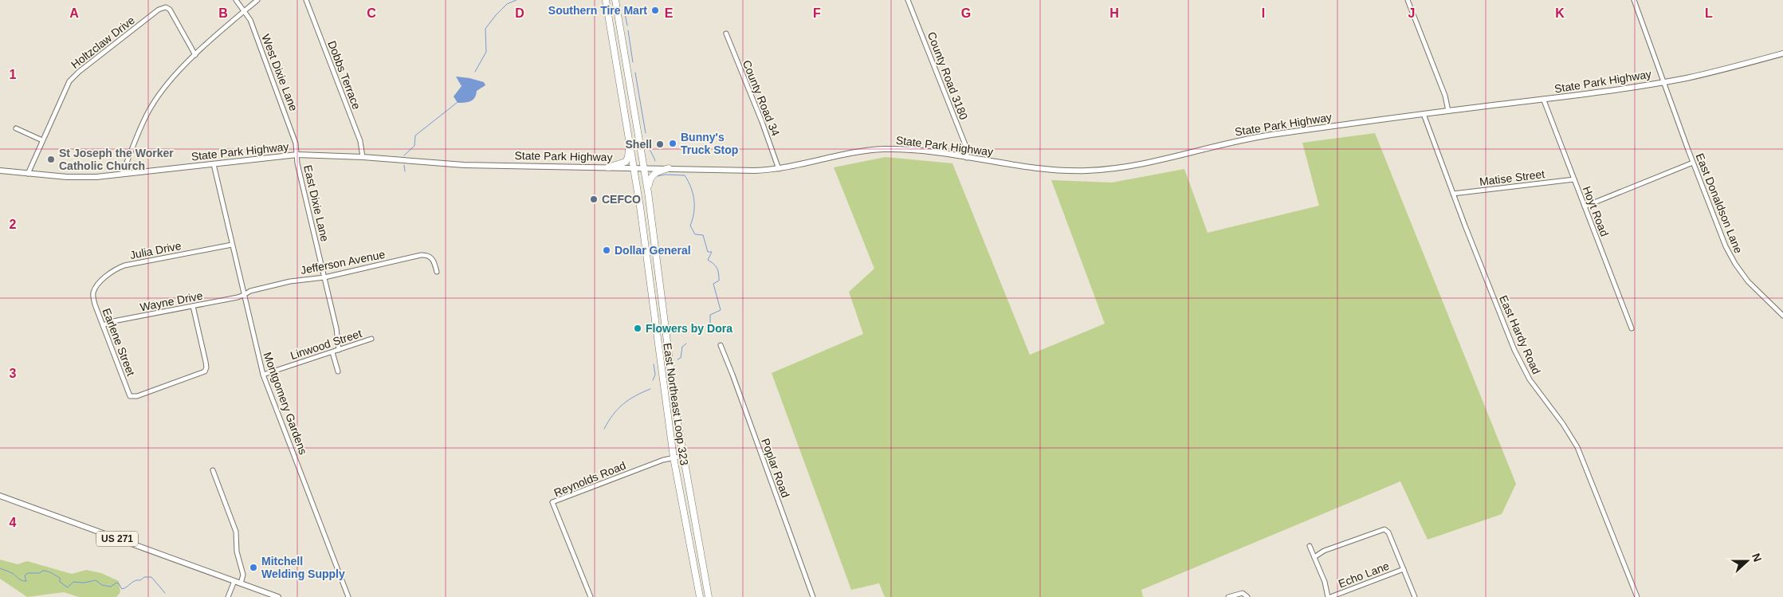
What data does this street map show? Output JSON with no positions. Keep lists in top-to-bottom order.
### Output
{
  "streets": {
    "highway": ["East Northeast Loop 323"],
    "main road": ["State Park Highway", "US 271"],
    "street": [
      "Holtzclaw Drive",
      "West Dixie Lane",
      "Dobbs Terrace",
      "County Road 3180",
      "County Road 34",
      "Matise Street",
      "East Dixie Lane",
      "East Donaldson Lane",
      "Hoyt Road",
      "Julia Drive",
      "Jefferson Avenue",
      "Wayne Drive",
      "East Hardy Road",
      "Earlene Street",
      "Linwood Street",
      "Montgomery Gardens",
      "Poplar Road",
      "Reynolds Road",
      "Echo Lane"
    ]
  },
  "crossings": [
    ["Holtzclaw Drive", "State Park Highway"],
    ["West Dixie Lane", "State Park Highway"],
    ["West Dixie Lane", "East Dixie Lane"],
    ["Dobbs Terrace", "State Park Highway"],
    ["County Road 3180", "State Park Highway"],
    ["State Park Highway", "County Road 34"],
    ["State Park Highway", "East Dixie Lane"],
    ["State Park Highway", "East Donaldson Lane"],
    ["State Park Highway", "Hoyt Road"],
    ["State Park Highway", "East Hardy Road"],
    ["State Park Highway", "Montgomery Gardens"],
    ["State Park Highway", "East Northeast Loop 323"],
    ["Matise Street", "Hoyt Road"],
    ["Matise Street", "East Hardy Road"],
    ["East Dixie Lane", "Jefferson Avenue"],
    ["East Dixie Lane", "Linwood Street"],
    ["Julia Drive", "Earlene Street"],
    ["Julia Drive", "Montgomery Gardens"],
    ["Jefferson Avenue", "Wayne Drive"],
    ["Jefferson Avenue", "Montgomery Gardens"],
    ["Wayne Drive", "Earlene Street"],
    ["Wayne Drive", "Montgomery Gardens"],
    ["Linwood Street", "Montgomery Gardens"],
    ["East Northeast Loop 323", "Reynolds Road"]
  ],
  "places": [
    "Southern Tire Mart",
    "Bunny's Truck Stop",
    "Shell",
    "St Joseph the Worker Catholic Church",
    "CEFCO",
    "Dollar General",
    "Flowers by Dora",
    "Mitchell Welding Supply"
  ],
  "north": "right",
  "grid": {
    "columns": [
      "A",
      "B",
      "C",
      "D",
      "E",
      "F",
      "G",
      "H",
      "I",
      "J",
      "K",
      "L"
    ],
    "rows": [
      "1",
      "2",
      "3",
      "4"
    ]
  }
}
